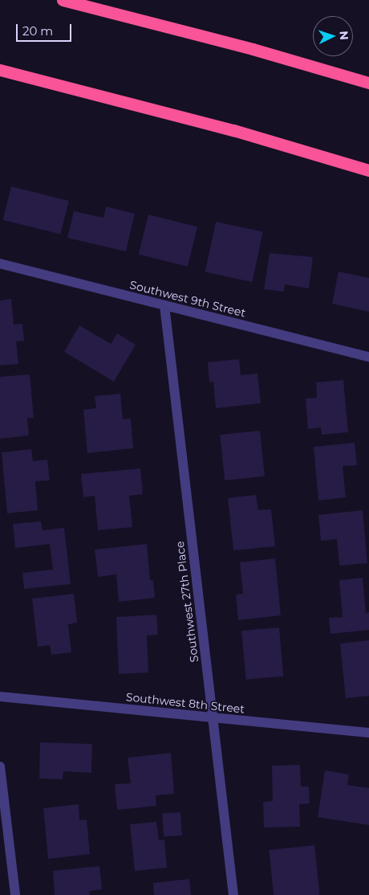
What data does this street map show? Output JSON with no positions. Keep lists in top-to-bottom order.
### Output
{
  "streets": {
    "street": ["Southwest 9th Street", "Southwest 27th Place", "Southwest 8th Street"]
  },
  "crossings": [
    ["Southwest 9th Street", "Southwest 27th Place"],
    ["Southwest 27th Place", "Southwest 8th Street"]
  ],
  "scale_bar": "20 m",
  "north": "right"
}
